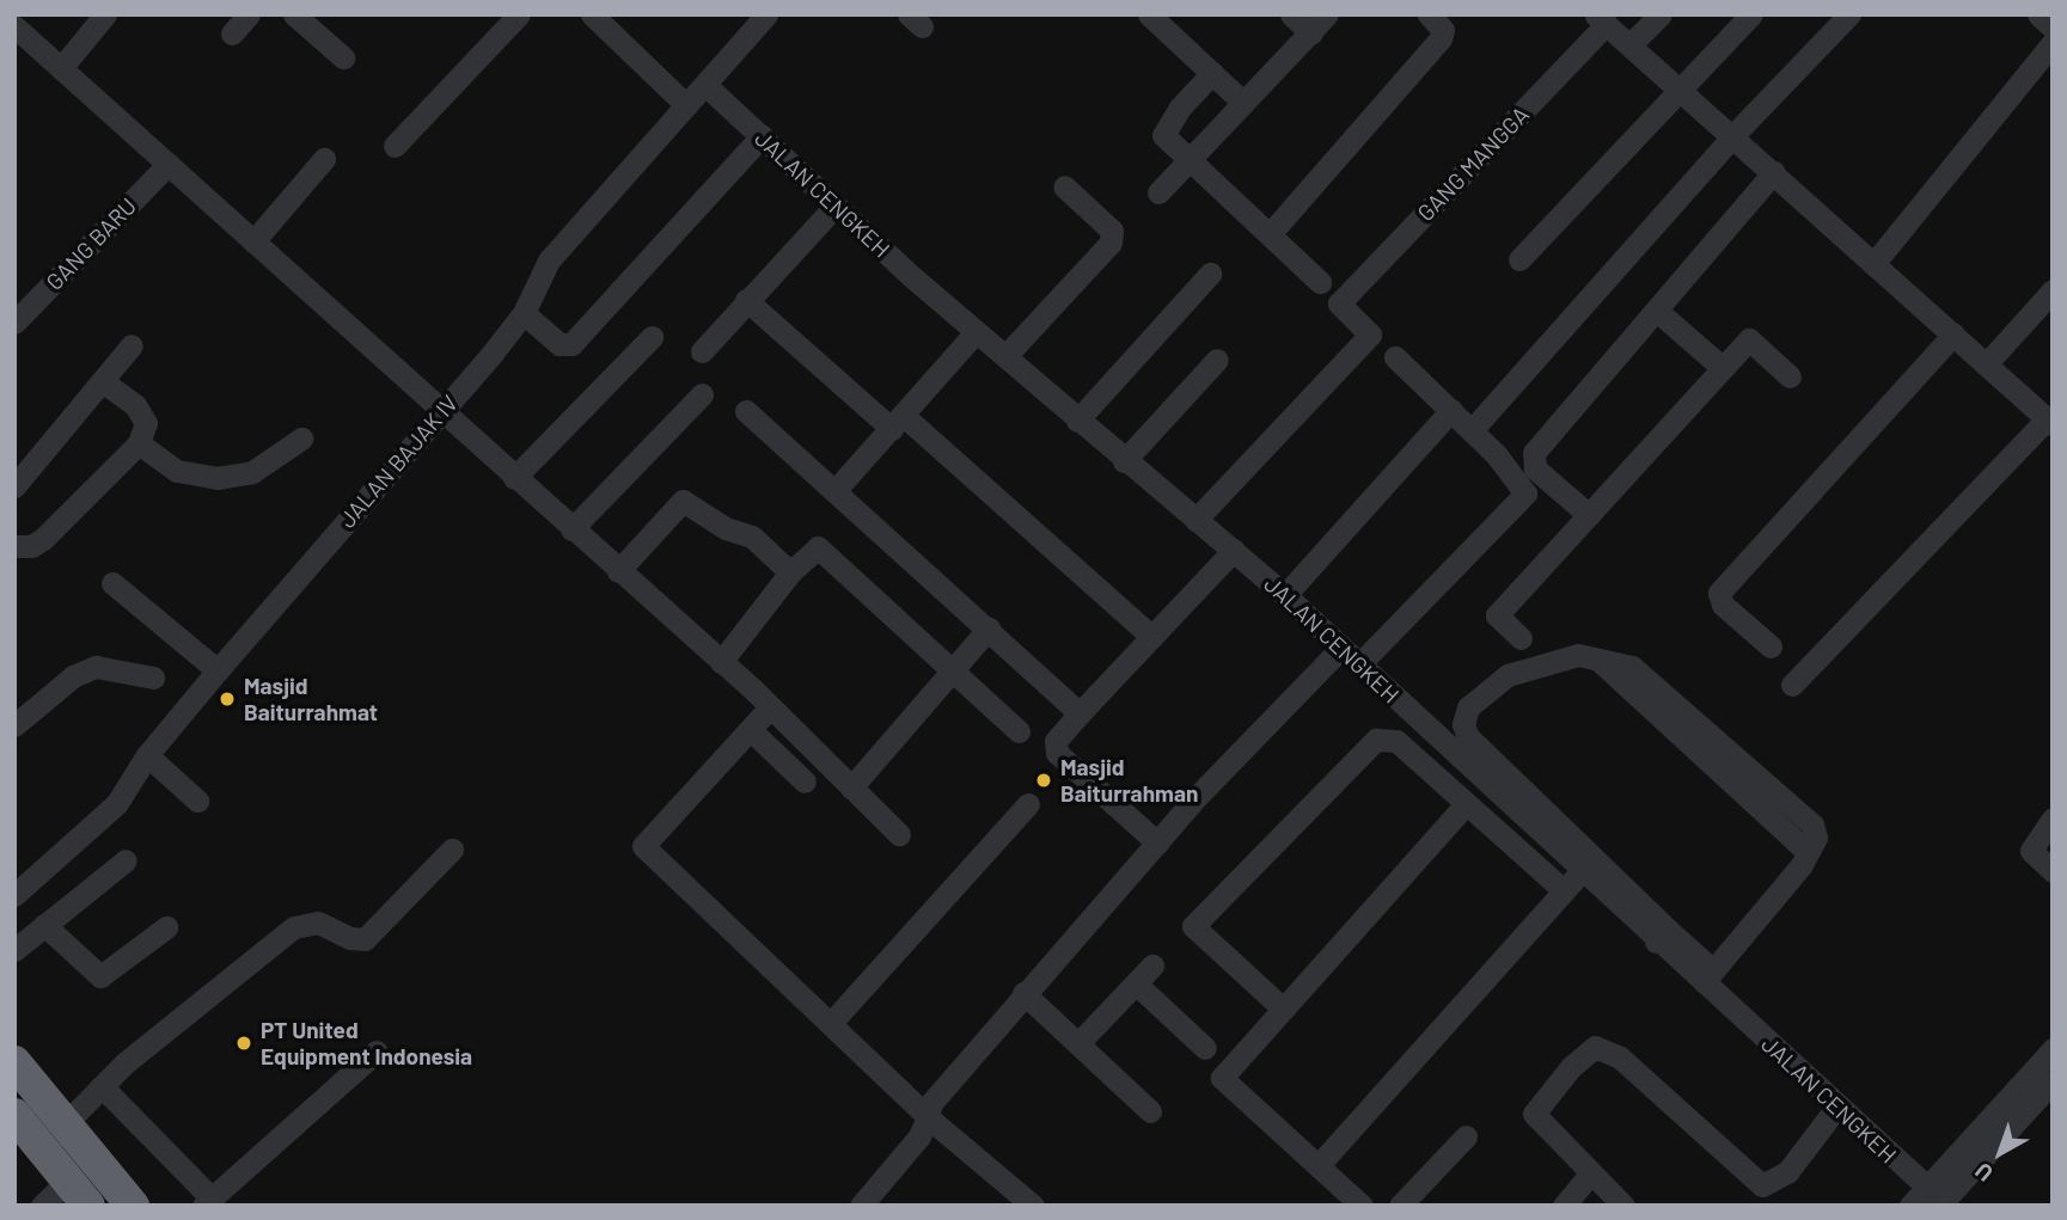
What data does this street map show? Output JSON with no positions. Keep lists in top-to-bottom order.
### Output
{
  "streets": {
    "street": [
      "GANG MANGGA",
      "JALAN CENGKEH",
      "GANG BARU",
      "JALAN BAJAK IV"
    ]
  },
  "crossings": [
    ["GANG MANGGA", "JALAN CENGKEH"],
    ["JALAN CENGKEH", "JALAN BAJAK IV"]
  ],
  "places": ["Masjid Baiturrahmat", "Masjid Baiturrahman", "PT United Equipment Indonesia"],
  "north": "bottom left"
}
